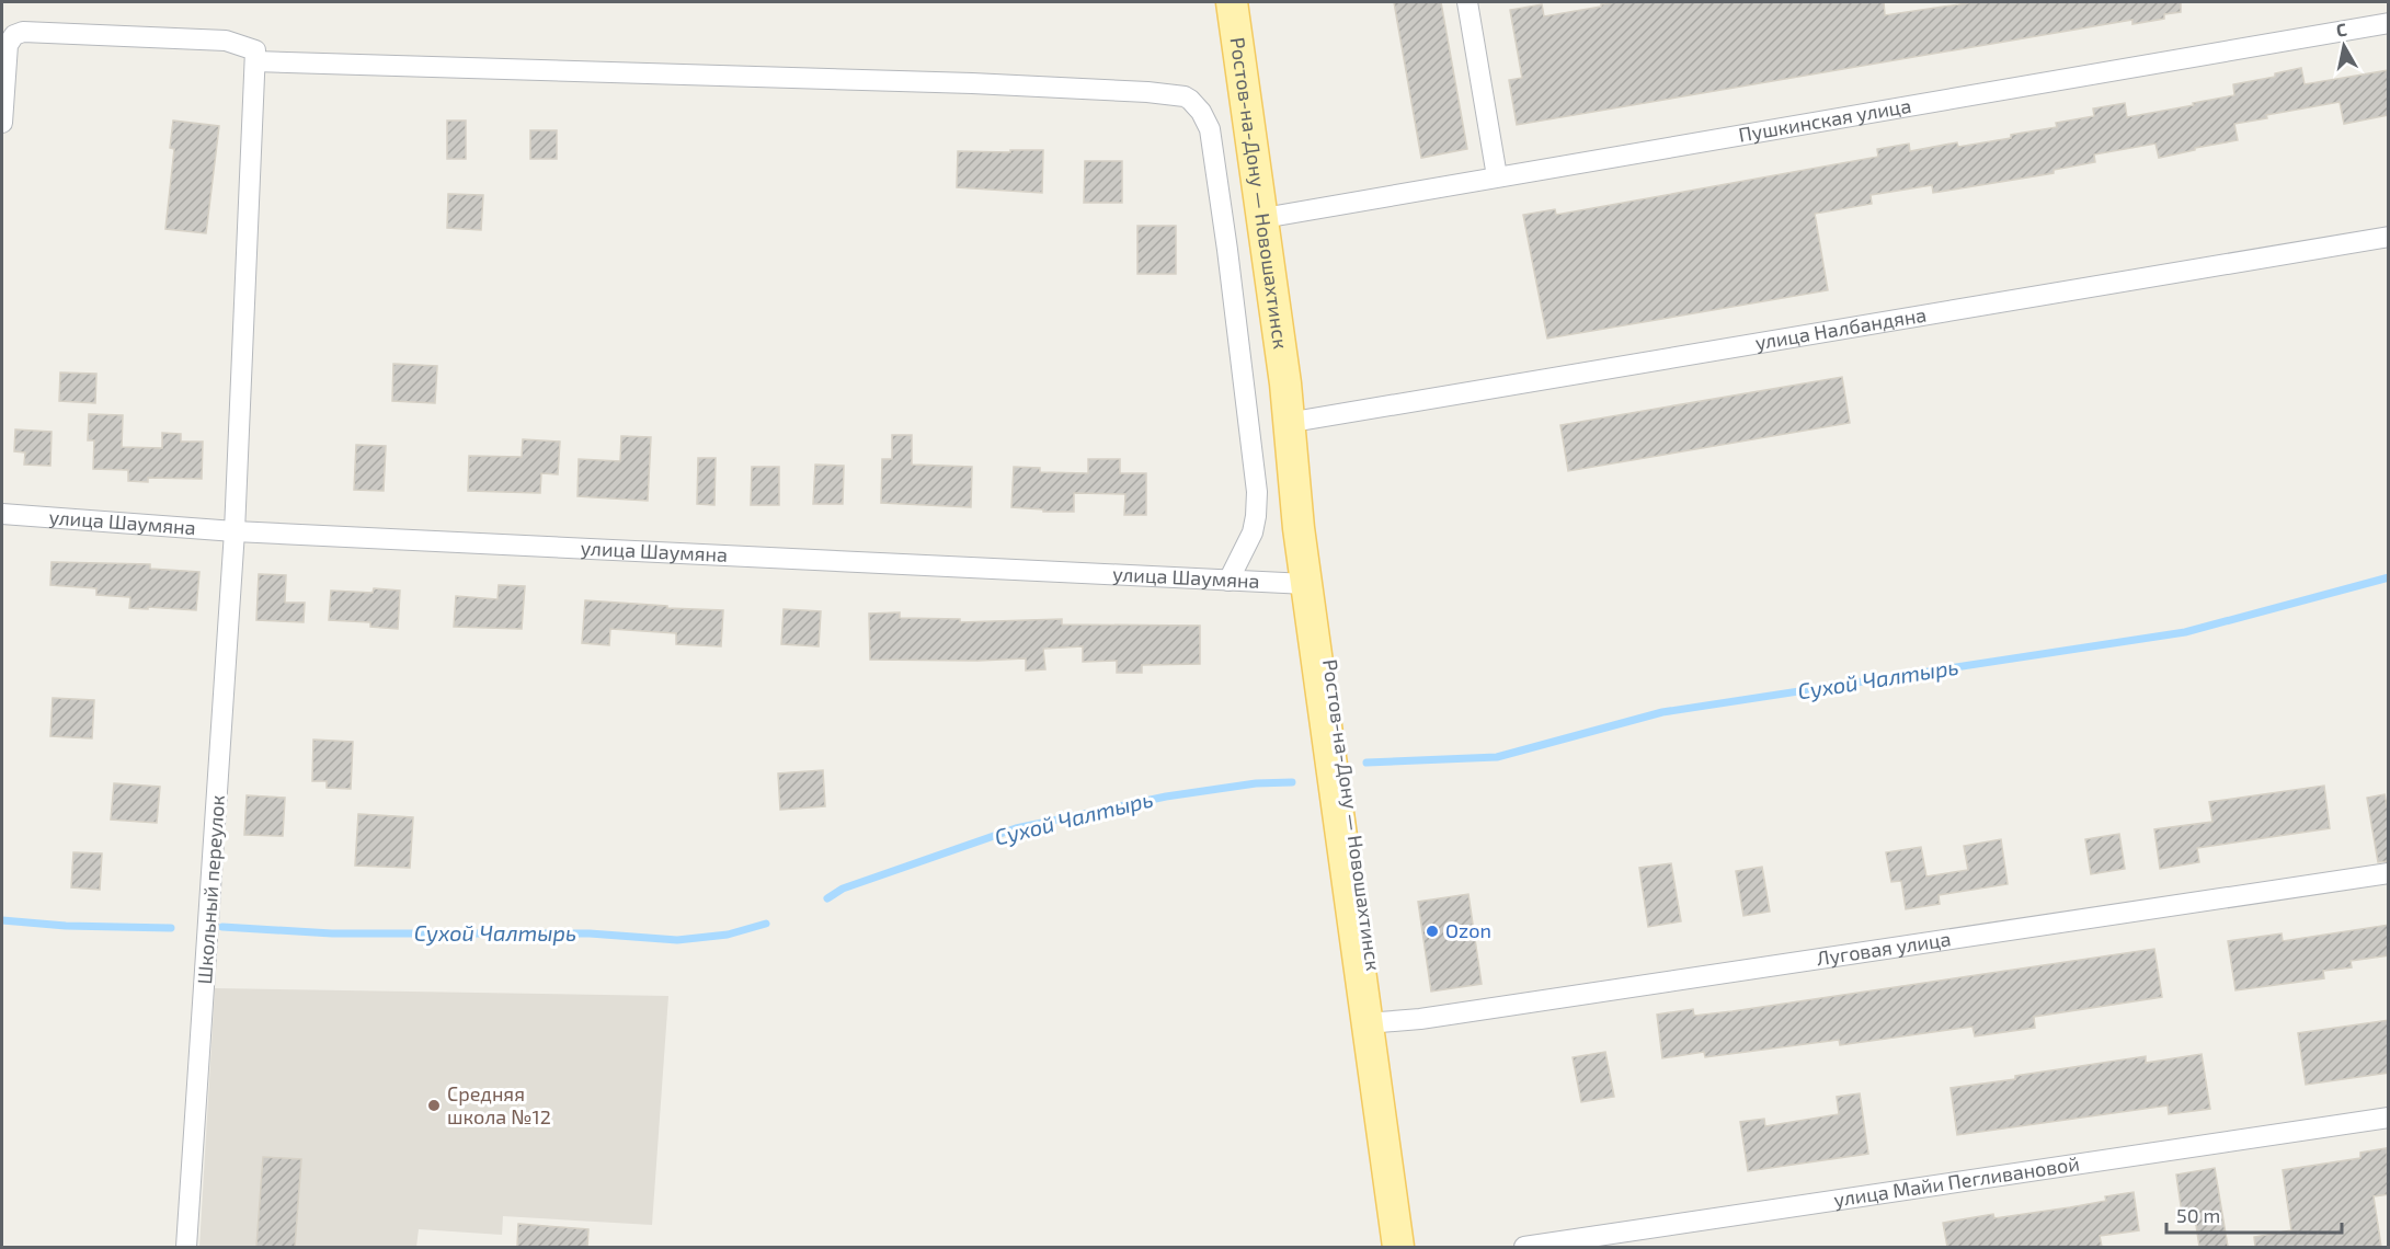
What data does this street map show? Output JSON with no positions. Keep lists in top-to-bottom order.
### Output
{
  "streets": {
    "main road": ["Ростов-на-Дону — Новошахтинск"],
    "street": [
      "Пушкинская улица",
      "улица Налбандяна",
      "улица Шаумяна",
      "Школьный переулок",
      "Луговая улица",
      "улица Майи Пегливановой"
    ]
  },
  "crossings": [
    ["Пушкинская улица", "Ростов-на-Дону — Новошахтинск"],
    ["Ростов-на-Дону — Новошахтинск", "улица Налбандяна"],
    ["Ростов-на-Дону — Новошахтинск", "улица Шаумяна"],
    ["Ростов-на-Дону — Новошахтинск", "Луговая улица"],
    ["улица Шаумяна", "Школьный переулок"]
  ],
  "water": ["Сухой Чалтырь"],
  "places": ["Ozon", "Средняя школа №12"],
  "scale_bar": "50 m",
  "north": "top"
}
